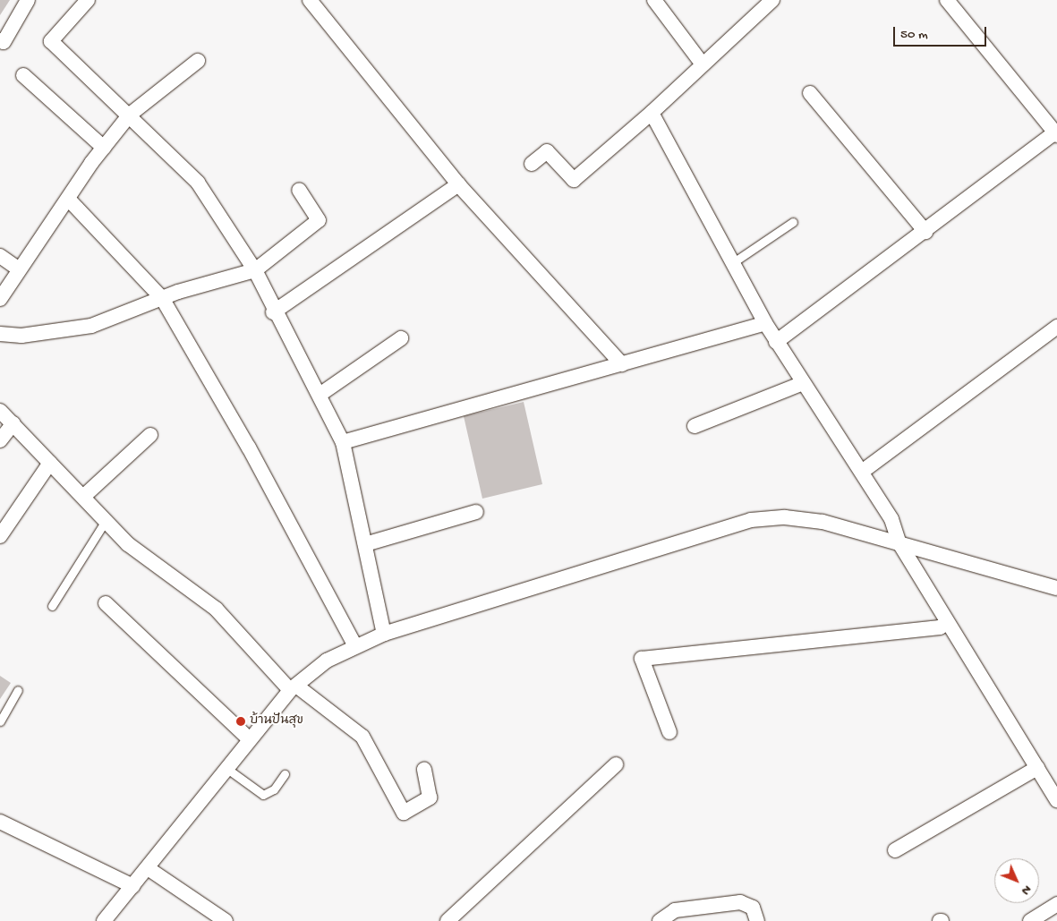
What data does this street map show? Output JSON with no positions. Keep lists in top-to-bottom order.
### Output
{
  "places": ["บ้านปันสุข"],
  "scale_bar": "50 m",
  "north": "bottom right"
}
